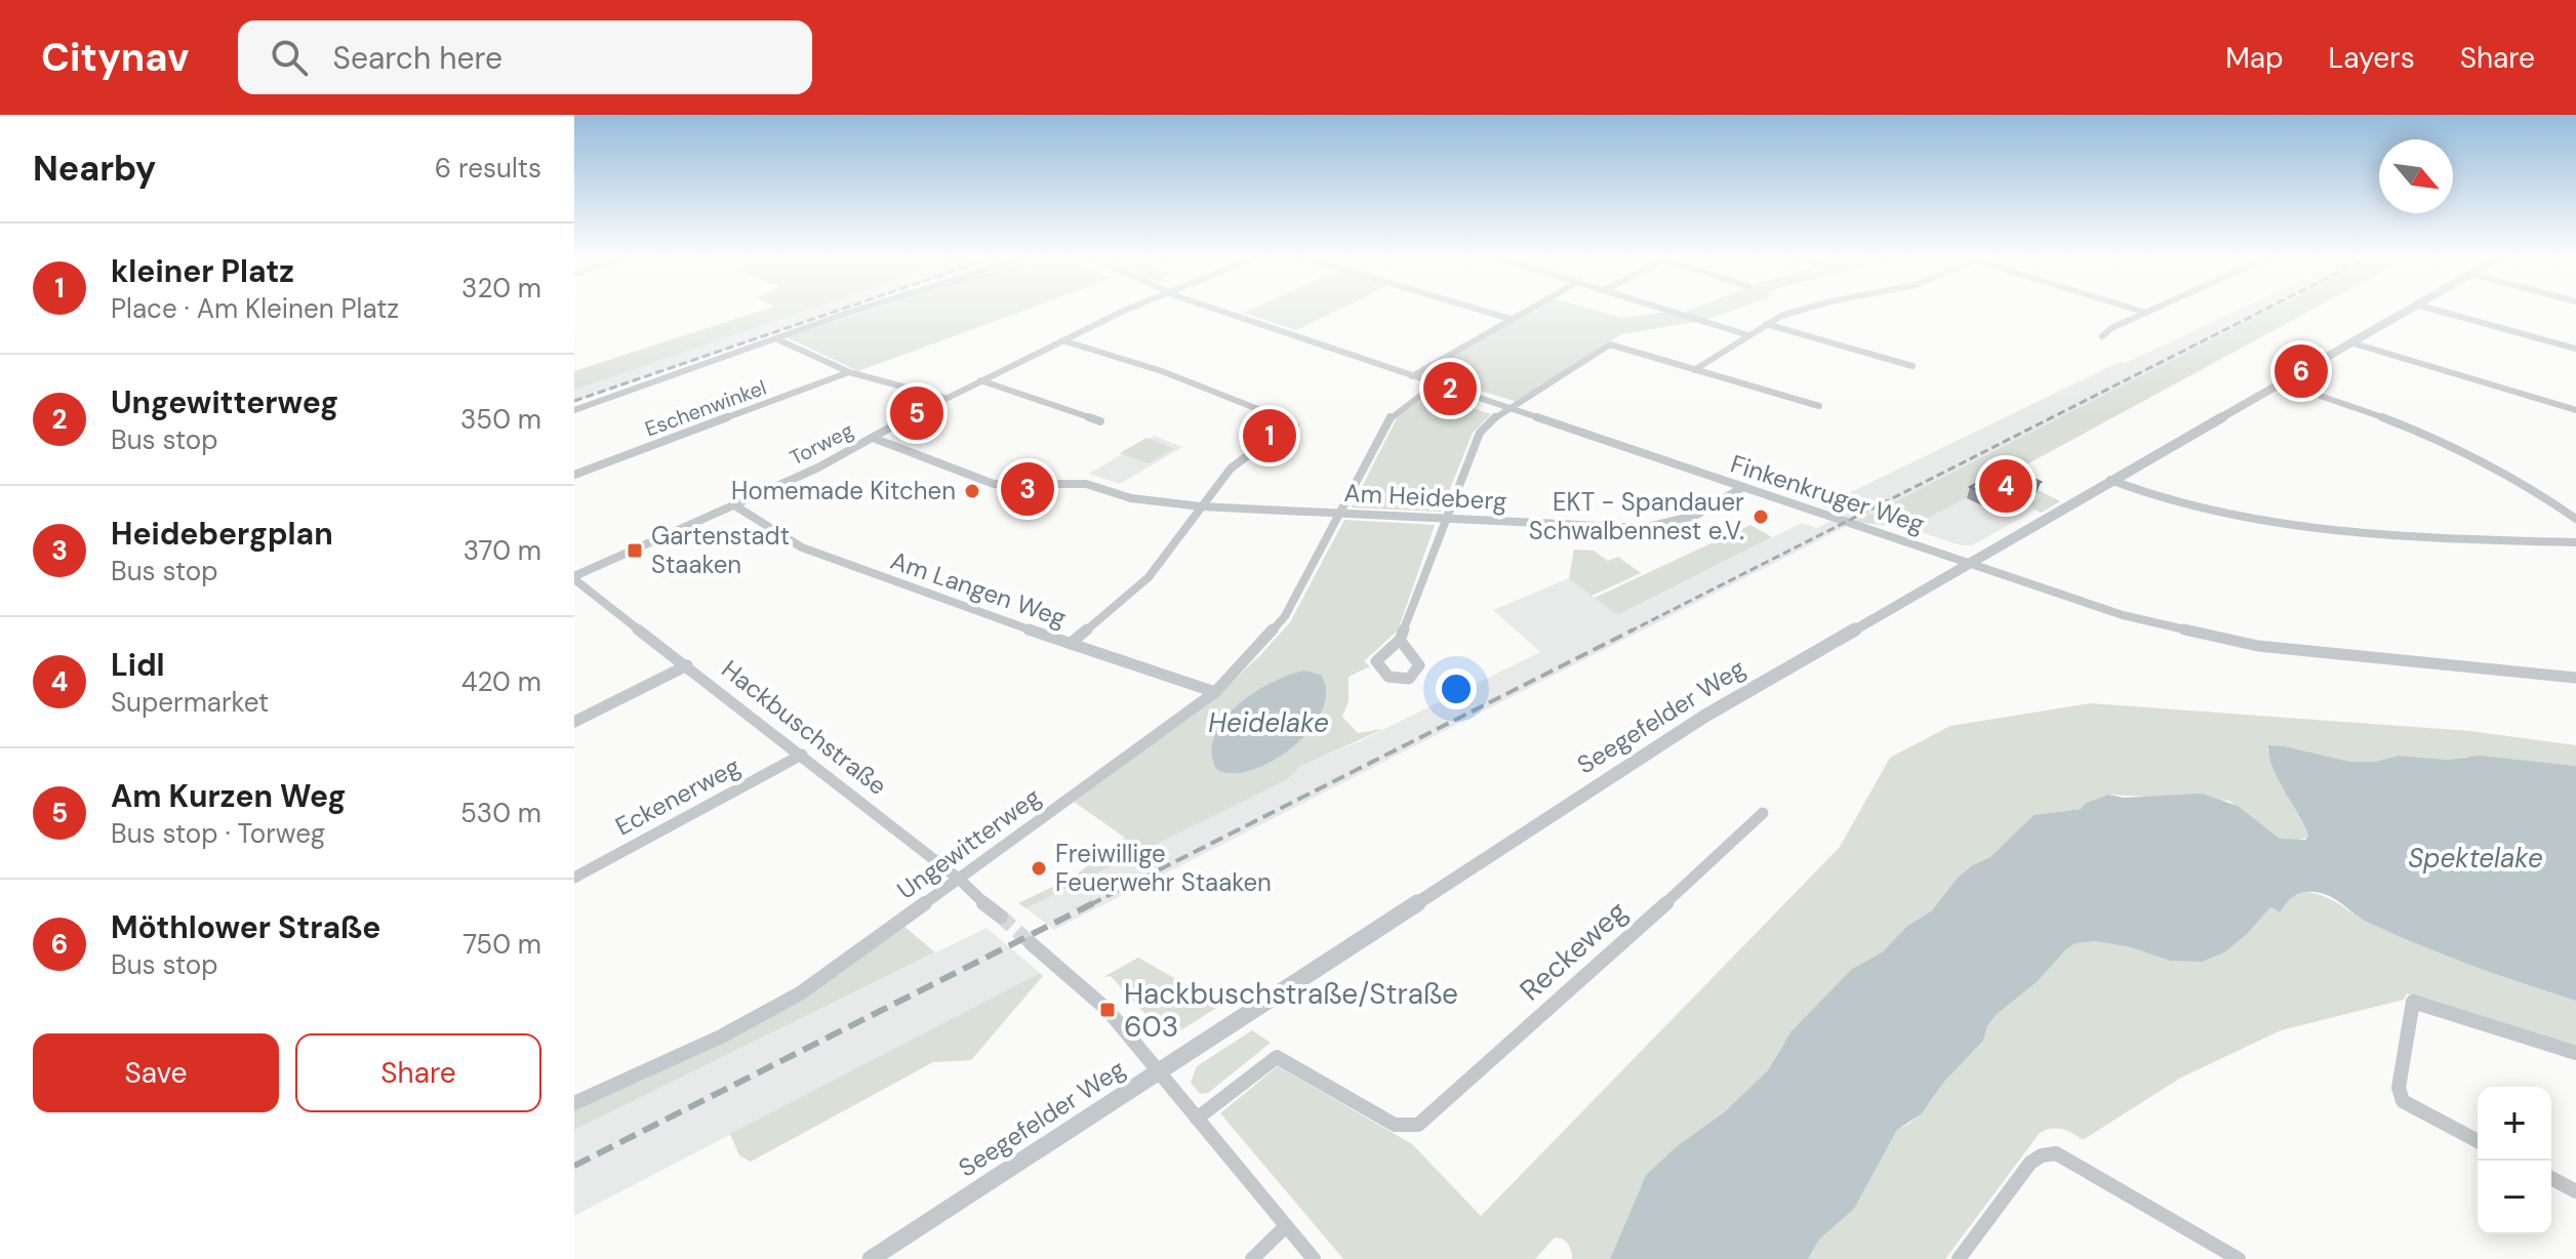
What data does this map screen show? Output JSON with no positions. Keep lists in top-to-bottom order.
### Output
{
  "streets": {
    "street": [
      "Eschenwinkel",
      "Torweg",
      "Finkenkruger Weg",
      "Am Heideberg",
      "Am Langen Weg",
      "Seegefelder Weg",
      "Hackbuschstraße",
      "Eckenerweg",
      "Ungewitterweg",
      "Reckeweg"
    ]
  },
  "crossings": [
    ["Torweg", "Am Heideberg"],
    ["Torweg", "Am Langen Weg"],
    ["Torweg", "Hackbuschstraße"],
    ["Finkenkruger Weg", "Am Heideberg"],
    ["Finkenkruger Weg", "Seegefelder Weg"],
    ["Finkenkruger Weg", "Ungewitterweg"],
    ["Am Heideberg", "Ungewitterweg"],
    ["Am Langen Weg", "Ungewitterweg"],
    ["Hackbuschstraße", "Eckenerweg"],
    ["Hackbuschstraße", "Ungewitterweg"]
  ],
  "water": ["Heidelake", "Spektelake"],
  "places": {
    "other": ["Homemade Kitchen", "EKT - Spandauer Schwalbennest e.V.", "Freiwillige Feuerwehr Staaken"],
    "transit": ["Gartenstadt Staaken", "Hackbuschstraße/Straße 603"]
  },
  "north": "bottom right",
  "page": {
    "header": "Citynav",
    "search": "Search here",
    "nav": ["Map", "Layers", "Share"],
    "heading": ["Nearby", "6 results"],
    "list": [
      {
        "mark": "1",
        "name": "kleiner Platz",
        "note": "Place · Am Kleinen Platz",
        "value": "320 m"
      },
      {
        "mark": "2",
        "name": "Ungewitterweg",
        "note": "Bus stop",
        "value": "350 m"
      },
      {
        "mark": "3",
        "name": "Heidebergplan",
        "note": "Bus stop",
        "value": "370 m"
      },
      {
        "mark": "4",
        "name": "Lidl",
        "note": "Supermarket",
        "value": "420 m"
      },
      {
        "mark": "5",
        "name": "Am Kurzen Weg",
        "note": "Bus stop · Torweg",
        "value": "530 m"
      },
      {
        "mark": "6",
        "name": "Möthlower Straße",
        "note": "Bus stop",
        "value": "750 m"
      }
    ],
    "pins": [
      "6",
      "2",
      "5",
      "1",
      "4",
      "3"
    ],
    "buttons": ["Save", "Share"],
    "map_buttons": ["+", "−"]
  }
}
